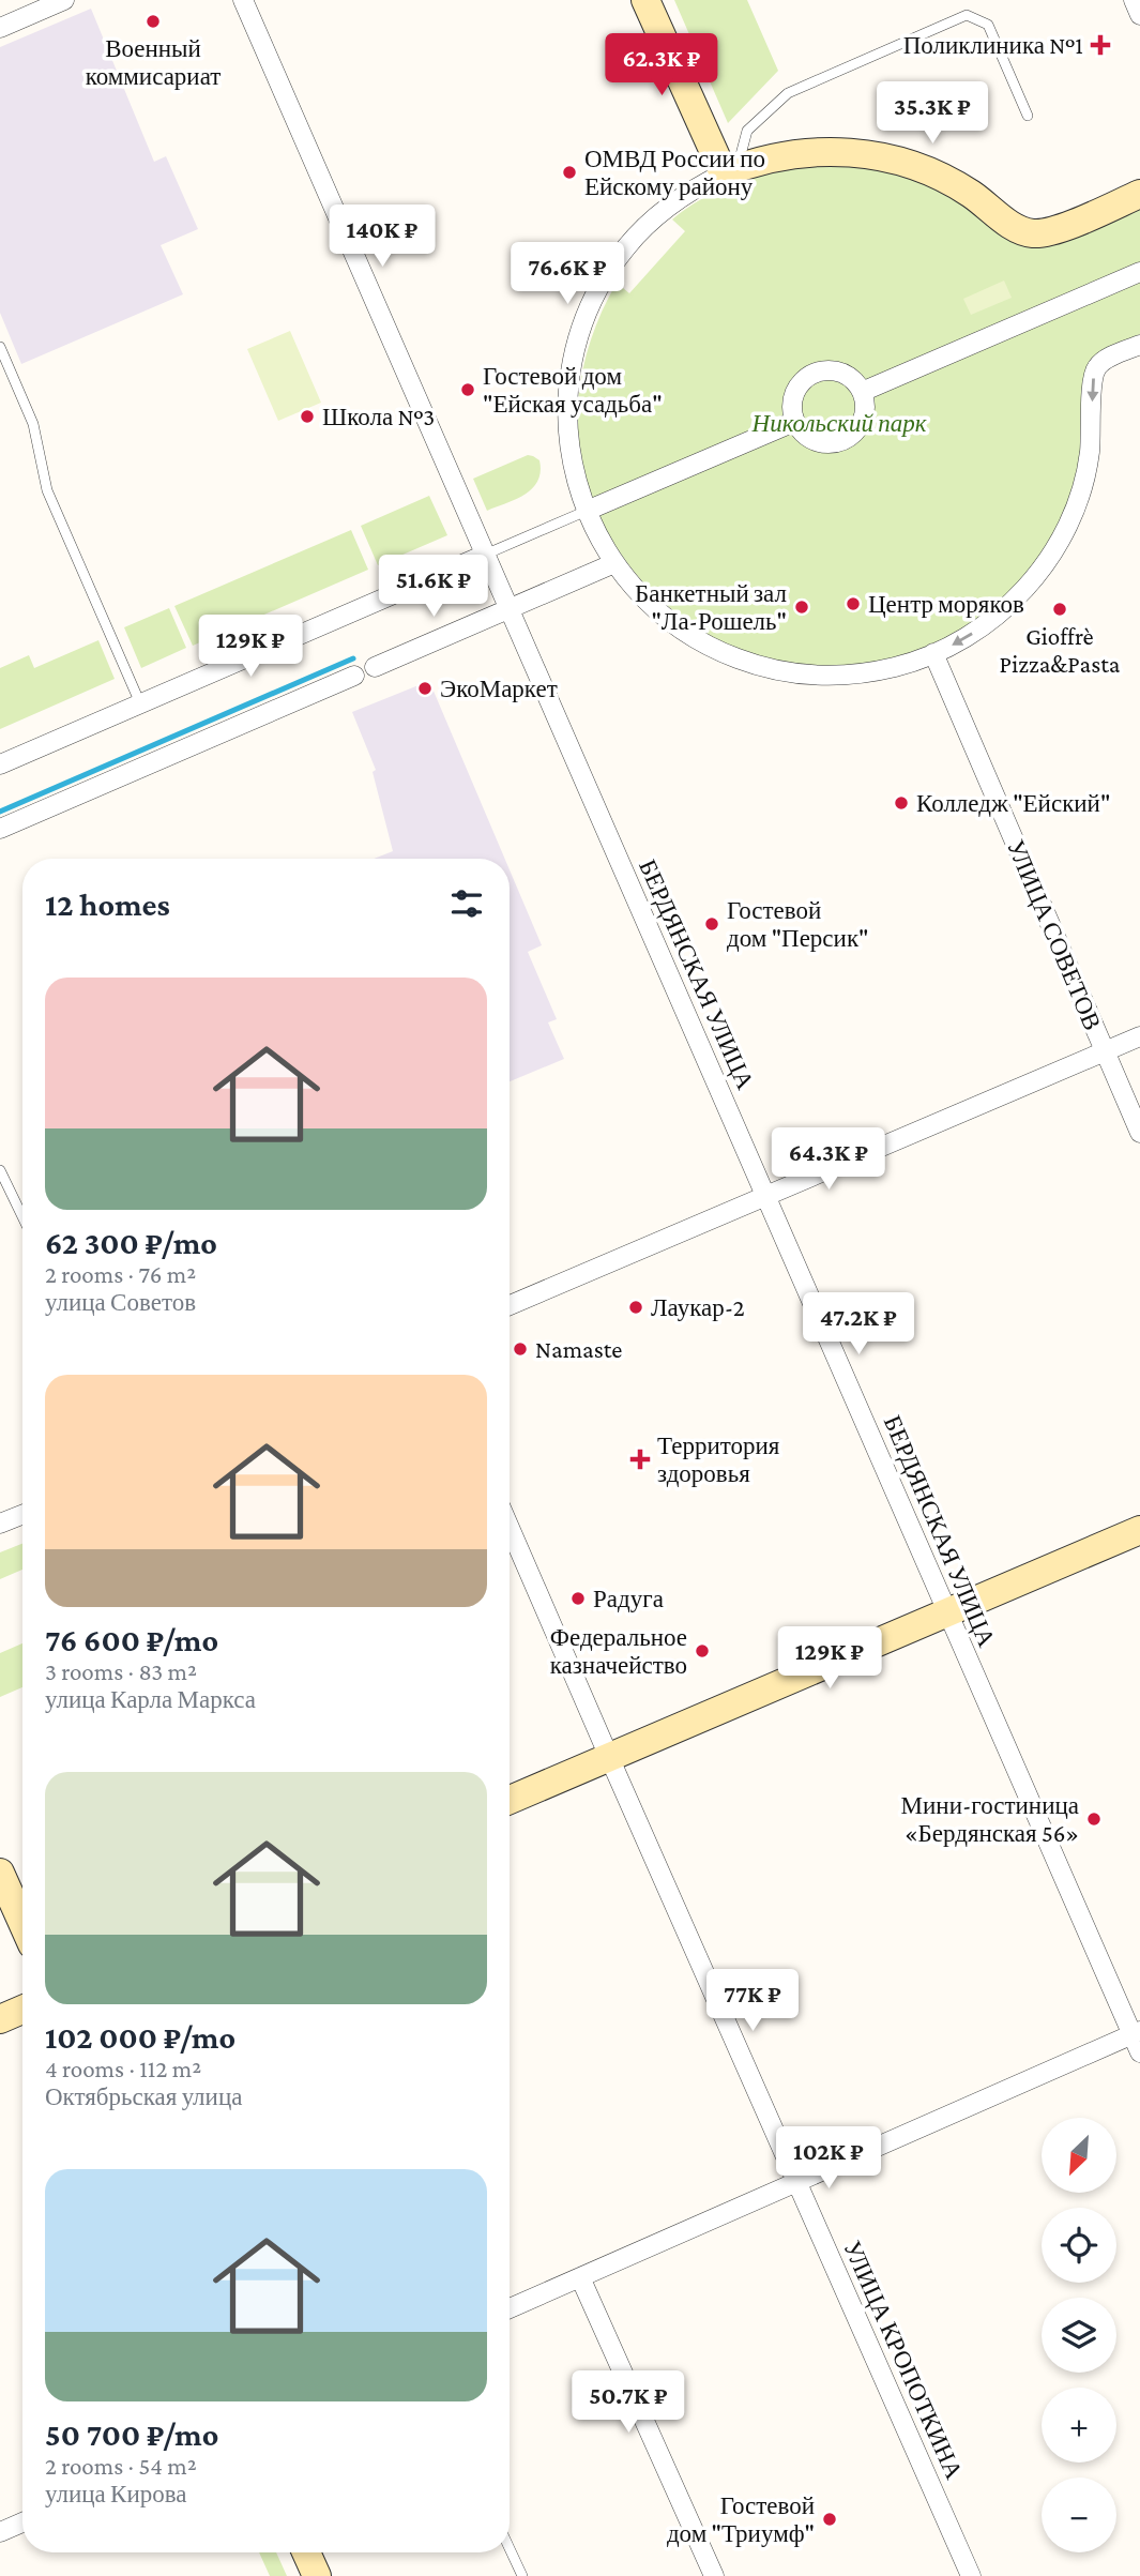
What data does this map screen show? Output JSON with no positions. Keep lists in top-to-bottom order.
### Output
{
  "streets": {
    "street": ["УЛИЦА СОВЕТОВ", "БЕРДЯНСКАЯ УЛИЦА", "УЛИЦА КРОПОТКИНА"]
  },
  "parks": ["Никольский парк"],
  "places": {
    "other": [
      "Военный коммисариат",
      "ОМВД России по Ейскому району",
      "Гостевой дом \"Ейская усадьба\"",
      "Школа №3",
      "Центр моряков",
      "Банкетный зал \"Ла-Рошель\"",
      "Gioffrè Pizza&Pasta",
      "ЭкоМаркет",
      "Колледж \"Ейский\"",
      "Гостевой дом \"Персик\"",
      "Лаукар-2",
      "Namaste",
      "Радуга",
      "Федеральное казначейство",
      "Мини-гостиница «Бердянская 56»",
      "Гостевой дом \"Триумф\""
    ],
    "health": ["Поликлиника №1", "Территория здоровья"]
  },
  "north": "bottom left",
  "page": {
    "price": [
      "62.3K ₽",
      "35.3K ₽",
      "140K ₽",
      "76.6K ₽",
      "51.6K ₽",
      "129K ₽",
      "64.3K ₽",
      "47.2K ₽",
      "129K ₽",
      "77K ₽",
      "102K ₽",
      "50.7K ₽"
    ],
    "heading": "12 homes",
    "list": [
      {
        "name": "62 300 ₽/mo",
        "note": "2 rooms · 76 m² · улица Советов"
      },
      {
        "name": "76 600 ₽/mo",
        "note": "3 rooms · 83 m² · улица Карла Маркса"
      },
      {
        "name": "102 000 ₽/mo",
        "note": "4 rooms · 112 m² · Октябрьская улица"
      },
      {
        "name": "50 700 ₽/mo",
        "note": "2 rooms · 54 m² · улица Кирова"
      }
    ],
    "map_buttons": ["+", "−"]
  }
}
